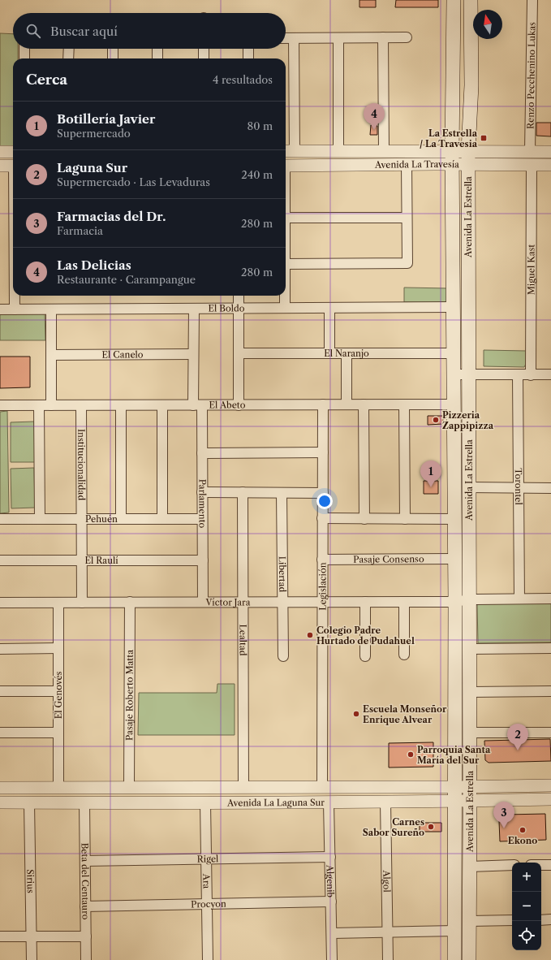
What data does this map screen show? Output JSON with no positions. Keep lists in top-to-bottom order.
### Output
{
  "streets": {
    "main road": ["Avenida La Estrella"],
    "street": [
      "Renzo Pecchenino Lukas",
      "Avenida La Travesía",
      "Miguel Kast",
      "El Boldo",
      "El Naranjo",
      "El Canelo",
      "El Abeto",
      "Institucionalidad",
      "Torontel",
      "Parlamento",
      "Pehuén",
      "Pasaje Consenso",
      "El Raulí",
      "Libertad",
      "Legislación",
      "Víctor Jara",
      "Lealtad",
      "El Genovés",
      "Pasaje Roberto Matta",
      "Avenida La Laguna Sur",
      "Rigel",
      "Sirius",
      "Beta del Centauro",
      "Ara",
      "Algenib",
      "Algol",
      "Procyon"
    ]
  },
  "crossings": [
    ["Renzo Pecchenino Lukas", "Avenida La Travesía"],
    ["Avenida La Travesía", "Avenida La Estrella"],
    ["Avenida La Travesía", "Miguel Kast"],
    ["Avenida La Estrella", "El Boldo"],
    ["Avenida La Estrella", "El Naranjo"],
    ["Avenida La Estrella", "El Abeto"],
    ["Avenida La Estrella", "Pasaje Consenso"],
    ["Avenida La Estrella", "Víctor Jara"],
    ["Avenida La Estrella", "Avenida La Laguna Sur"],
    ["El Boldo", "Parlamento"],
    ["El Canelo", "Parlamento"],
    ["El Abeto", "Institucionalidad"],
    ["El Abeto", "Parlamento"],
    ["El Abeto", "Legislación"],
    ["Institucionalidad", "Pehuén"],
    ["Institucionalidad", "El Raulí"],
    ["Institucionalidad", "Víctor Jara"],
    ["Torontel", "Víctor Jara"],
    ["Parlamento", "Pehuén"],
    ["Parlamento", "El Raulí"],
    ["Parlamento", "Víctor Jara"],
    ["Pasaje Consenso", "Legislación"],
    ["Libertad", "Víctor Jara"],
    ["Legislación", "Víctor Jara"],
    ["Legislación", "Avenida La Laguna Sur"],
    ["Víctor Jara", "Lealtad"],
    ["Víctor Jara", "El Genovés"],
    ["Víctor Jara", "Pasaje Roberto Matta"],
    ["Lealtad", "Avenida La Laguna Sur"],
    ["El Genovés", "Avenida La Laguna Sur"],
    ["Pasaje Roberto Matta", "Avenida La Laguna Sur"],
    ["Avenida La Laguna Sur", "Sirius"],
    ["Avenida La Laguna Sur", "Beta del Centauro"],
    ["Avenida La Laguna Sur", "Ara"],
    ["Avenida La Laguna Sur", "Algenib"],
    ["Avenida La Laguna Sur", "Algol"],
    ["Rigel", "Beta del Centauro"],
    ["Rigel", "Ara"],
    ["Rigel", "Algenib"],
    ["Beta del Centauro", "Procyon"],
    ["Ara", "Procyon"],
    ["Algenib", "Procyon"]
  ],
  "places": {
    "transit": ["La Estrella / La Travesia"],
    "other": [
      "Pizzeria Zappipizza",
      "Colegio Padre Hurtado de Pudahuel",
      "Escuela Monseñor Enrique Alvear",
      "Parroquia Santa María del Sur",
      "Carnes Sabor Sureño",
      "Ekono"
    ]
  },
  "north": "top",
  "page": {
    "search": "Buscar aquí",
    "heading": ["Cerca", "4 resultados"],
    "list": [
      {
        "mark": "1",
        "name": "Botillería Javier",
        "note": "Supermercado",
        "value": "80 m"
      },
      {
        "mark": "2",
        "name": "Laguna Sur",
        "note": "Supermercado · Las Levaduras",
        "value": "240 m"
      },
      {
        "mark": "3",
        "name": "Farmacias del Dr.",
        "note": "Farmacia",
        "value": "280 m"
      },
      {
        "mark": "4",
        "name": "Las Delicias",
        "note": "Restaurante · Carampangue",
        "value": "280 m"
      }
    ],
    "pins": [
      "4",
      "1",
      "2",
      "3"
    ],
    "map_buttons": ["+", "−"]
  }
}
